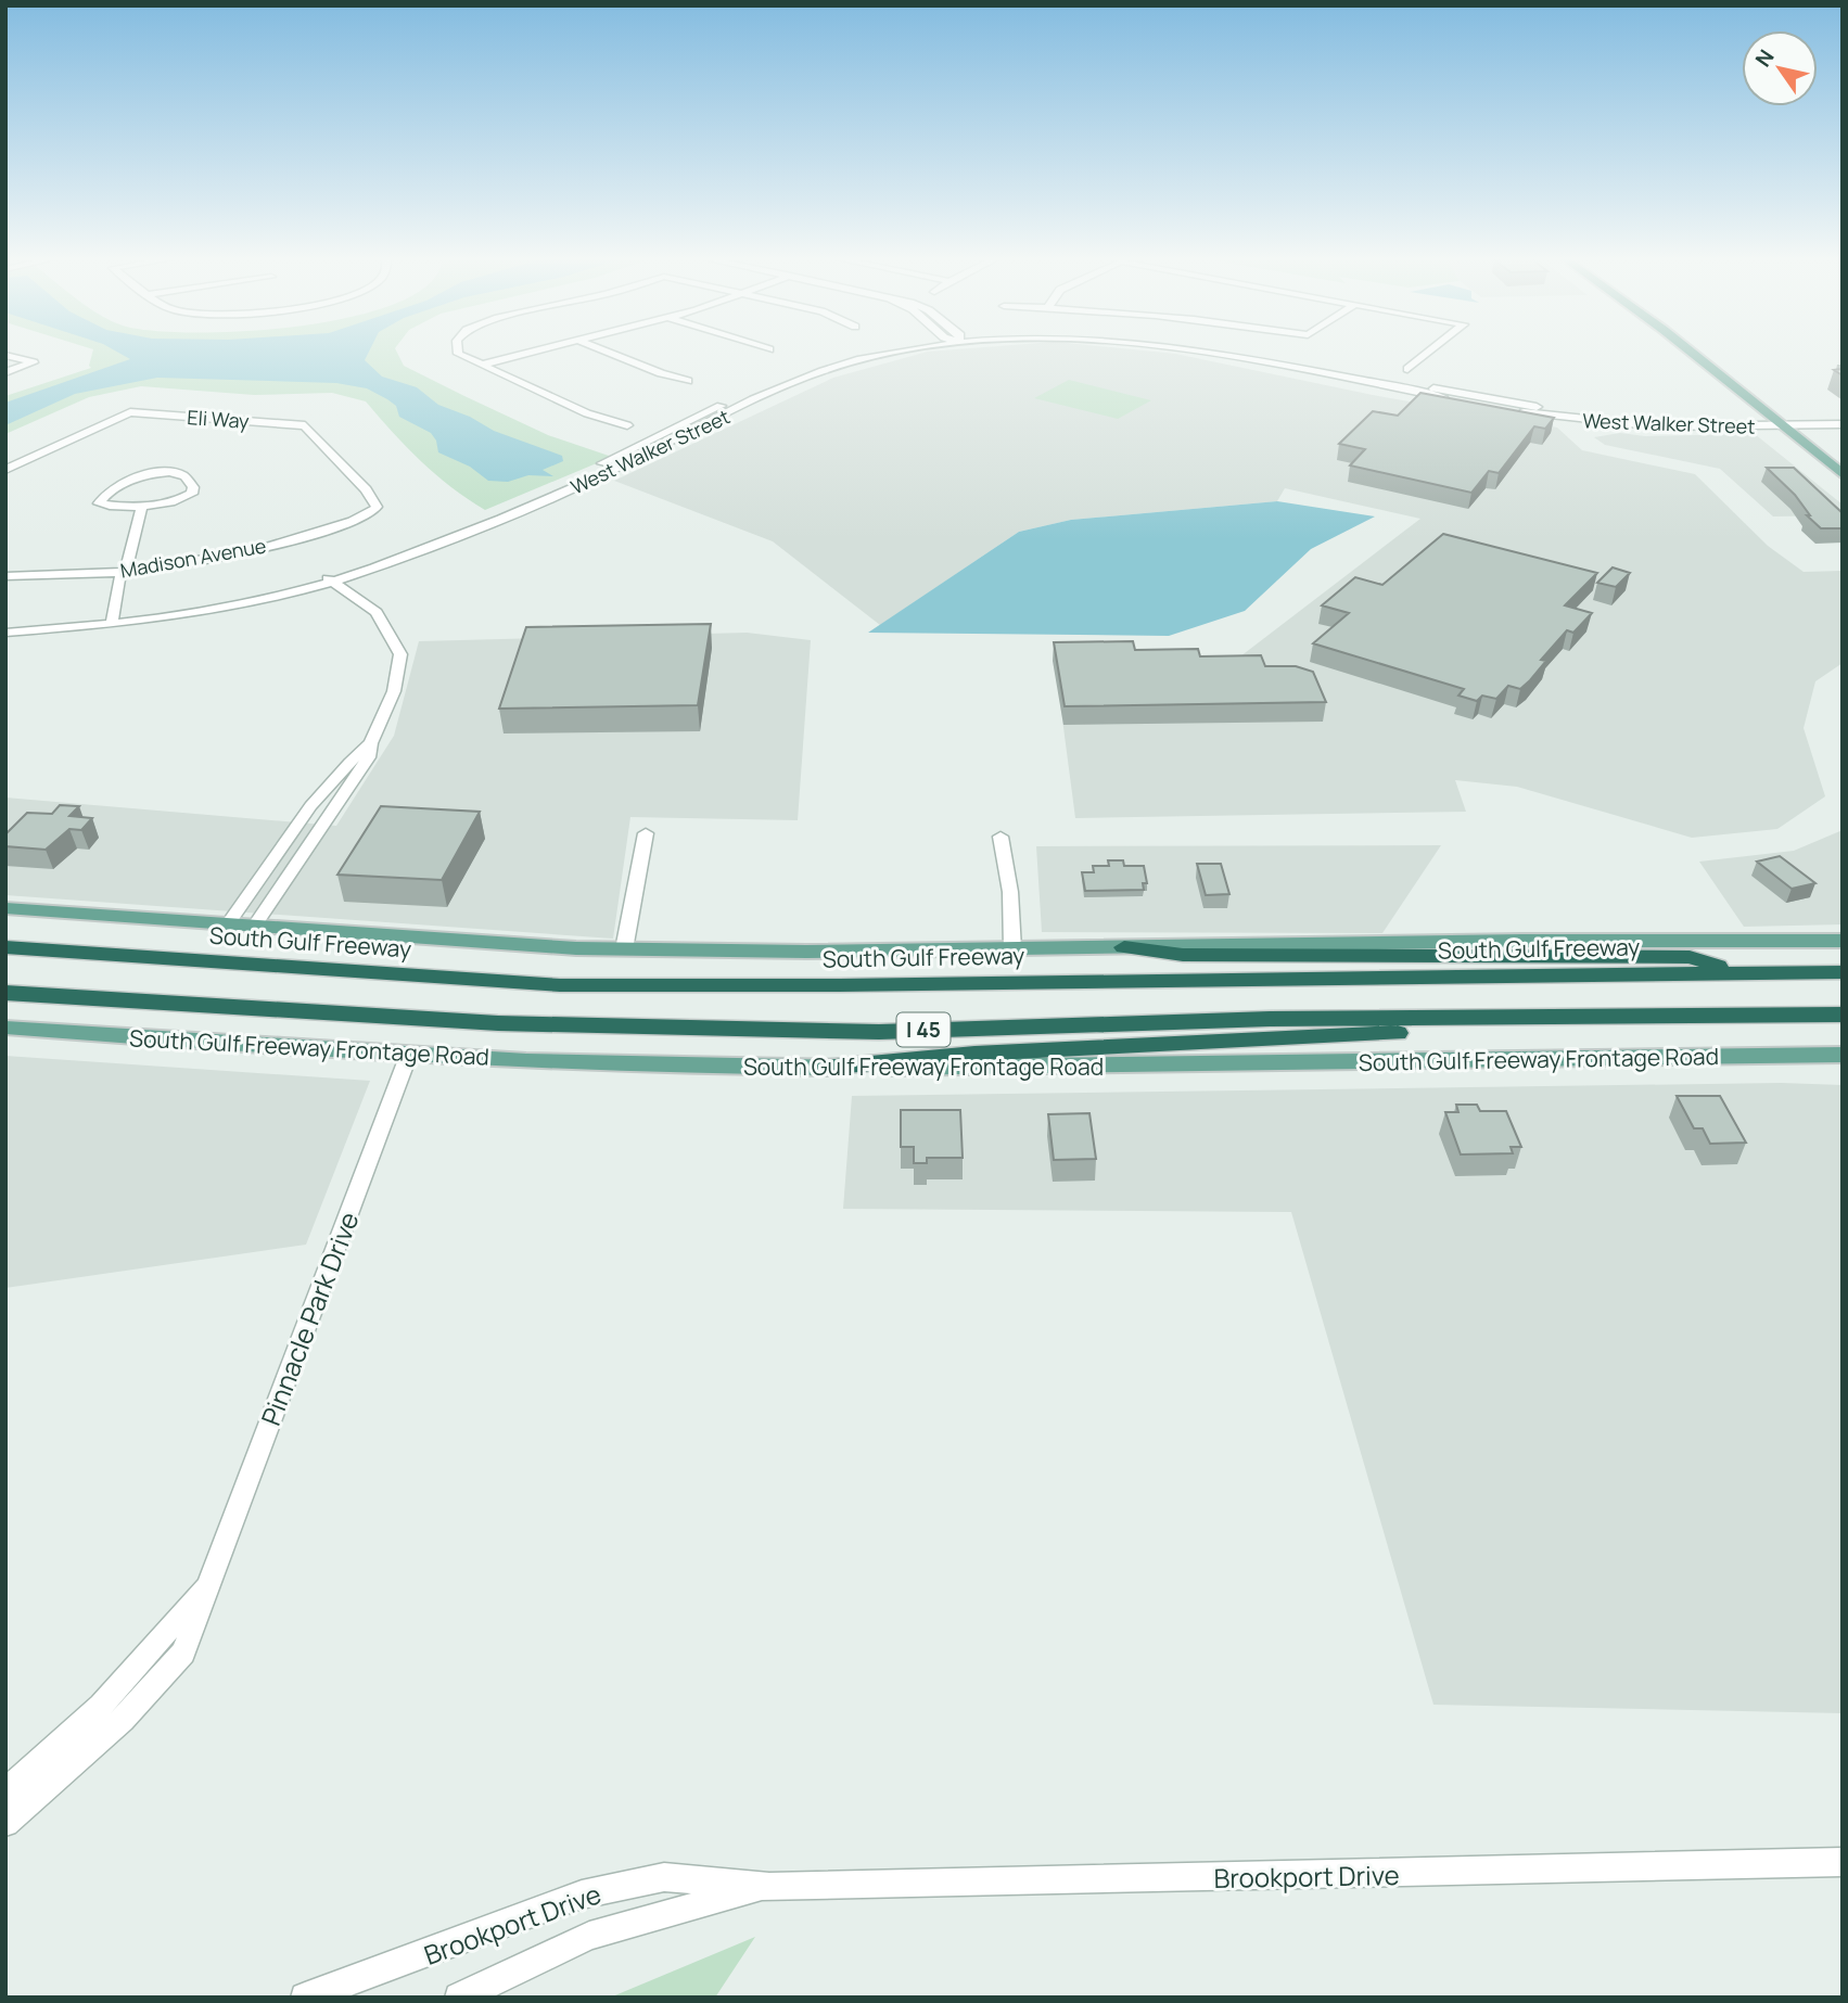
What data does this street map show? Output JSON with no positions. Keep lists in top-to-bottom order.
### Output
{
  "streets": {
    "highway": ["South Gulf Freeway", "I 45"],
    "main road": ["South Gulf Freeway Frontage Road"],
    "street": [
      "Eli Way",
      "West Walker Street",
      "Madison Avenue",
      "Pinnacle Park Drive",
      "Brookport Drive"
    ]
  },
  "crossings": [
    ["Eli Way", "Madison Avenue"],
    ["South Gulf Freeway Frontage Road", "Pinnacle Park Drive"]
  ],
  "north": "top left"
}
